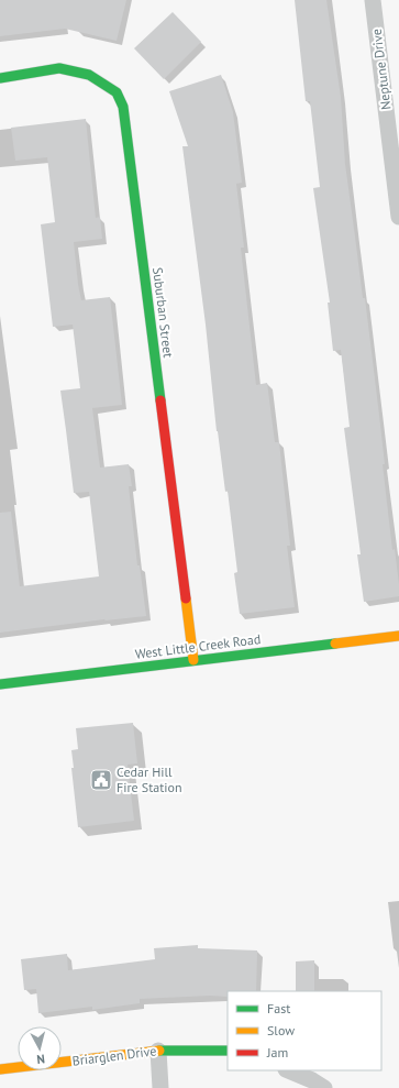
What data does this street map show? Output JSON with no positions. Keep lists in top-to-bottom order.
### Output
{
  "streets": {
    "street": [
      "Neptune Drive",
      "Suburban Street",
      "West Little Creek Road",
      "Briarglen Drive"
    ]
  },
  "crossings": [
    ["Suburban Street", "West Little Creek Road"]
  ],
  "places": {
    "public building": ["Cedar Hill Fire Station"]
  },
  "legend": ["Fast", "Slow", "Jam"],
  "north": "bottom"
}
